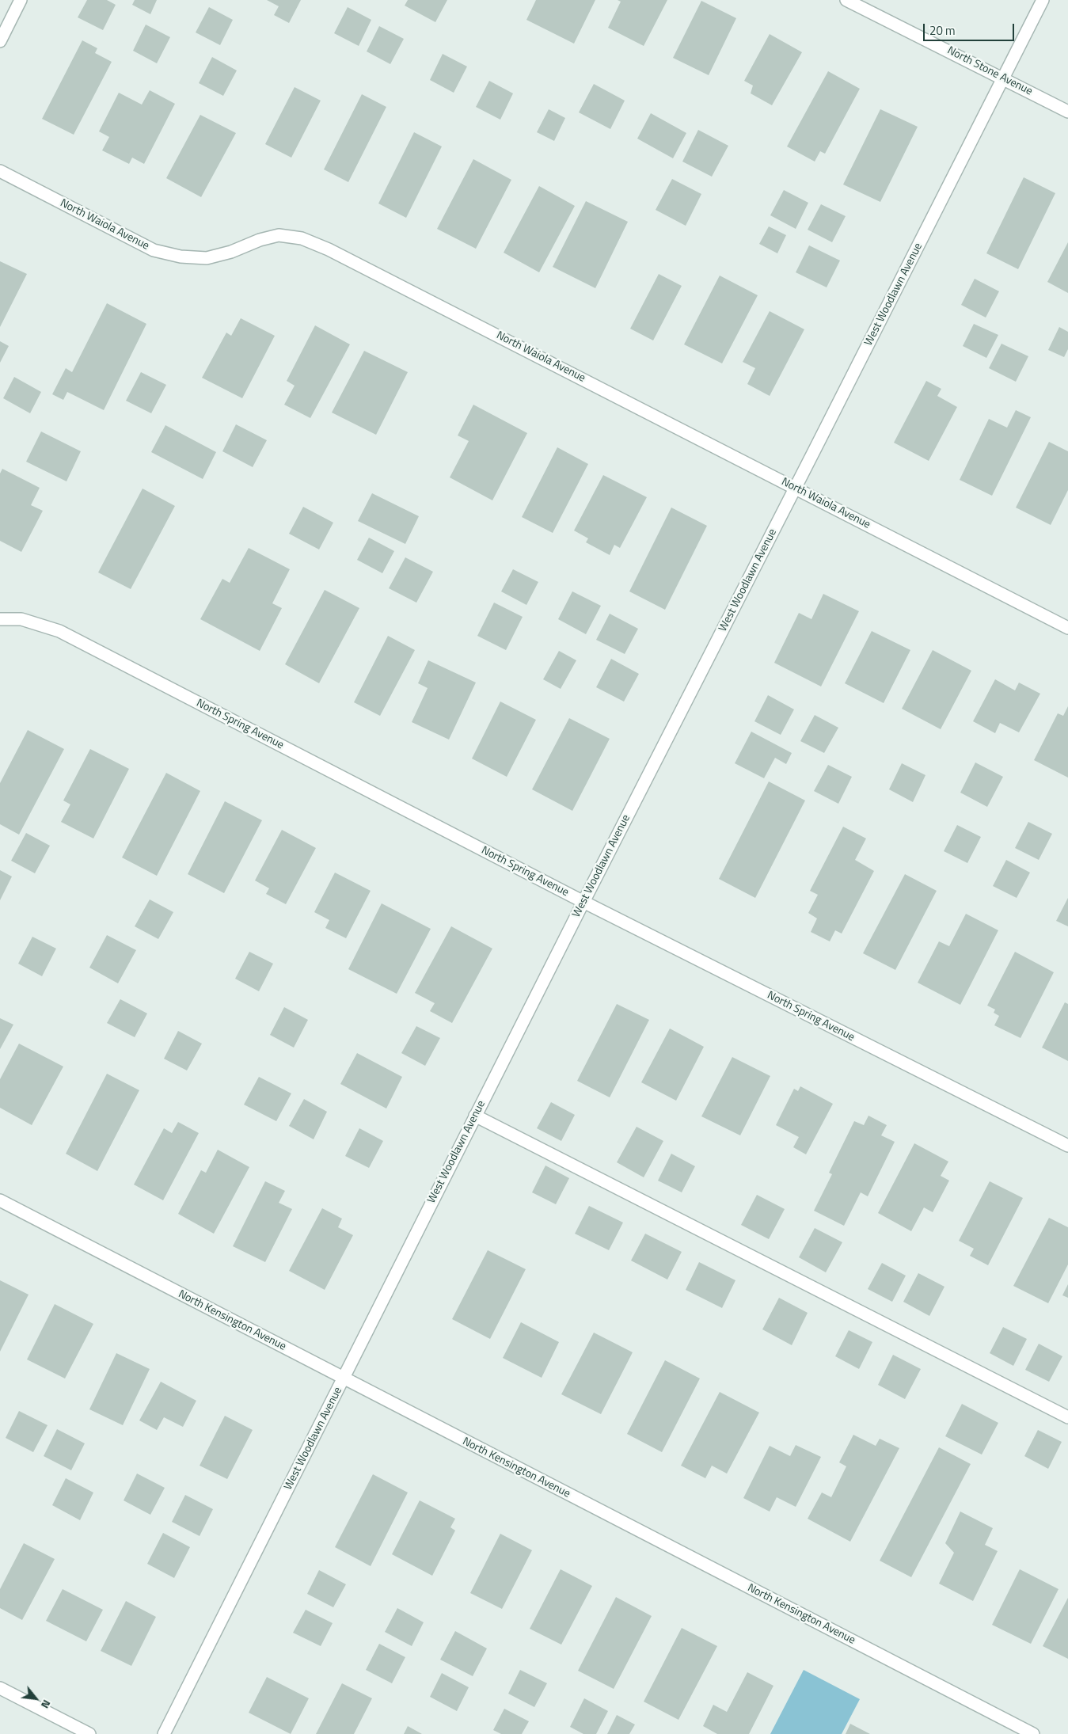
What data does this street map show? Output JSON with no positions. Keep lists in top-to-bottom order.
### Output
{
  "streets": {
    "street": [
      "North Stone Avenue",
      "North Waiola Avenue",
      "West Woodlawn Avenue",
      "North Spring Avenue",
      "North Kensington Avenue"
    ]
  },
  "crossings": [
    ["North Stone Avenue", "West Woodlawn Avenue"],
    ["North Waiola Avenue", "West Woodlawn Avenue"],
    ["West Woodlawn Avenue", "North Spring Avenue"],
    ["West Woodlawn Avenue", "North Kensington Avenue"]
  ],
  "scale_bar": "20 m",
  "north": "bottom right"
}
